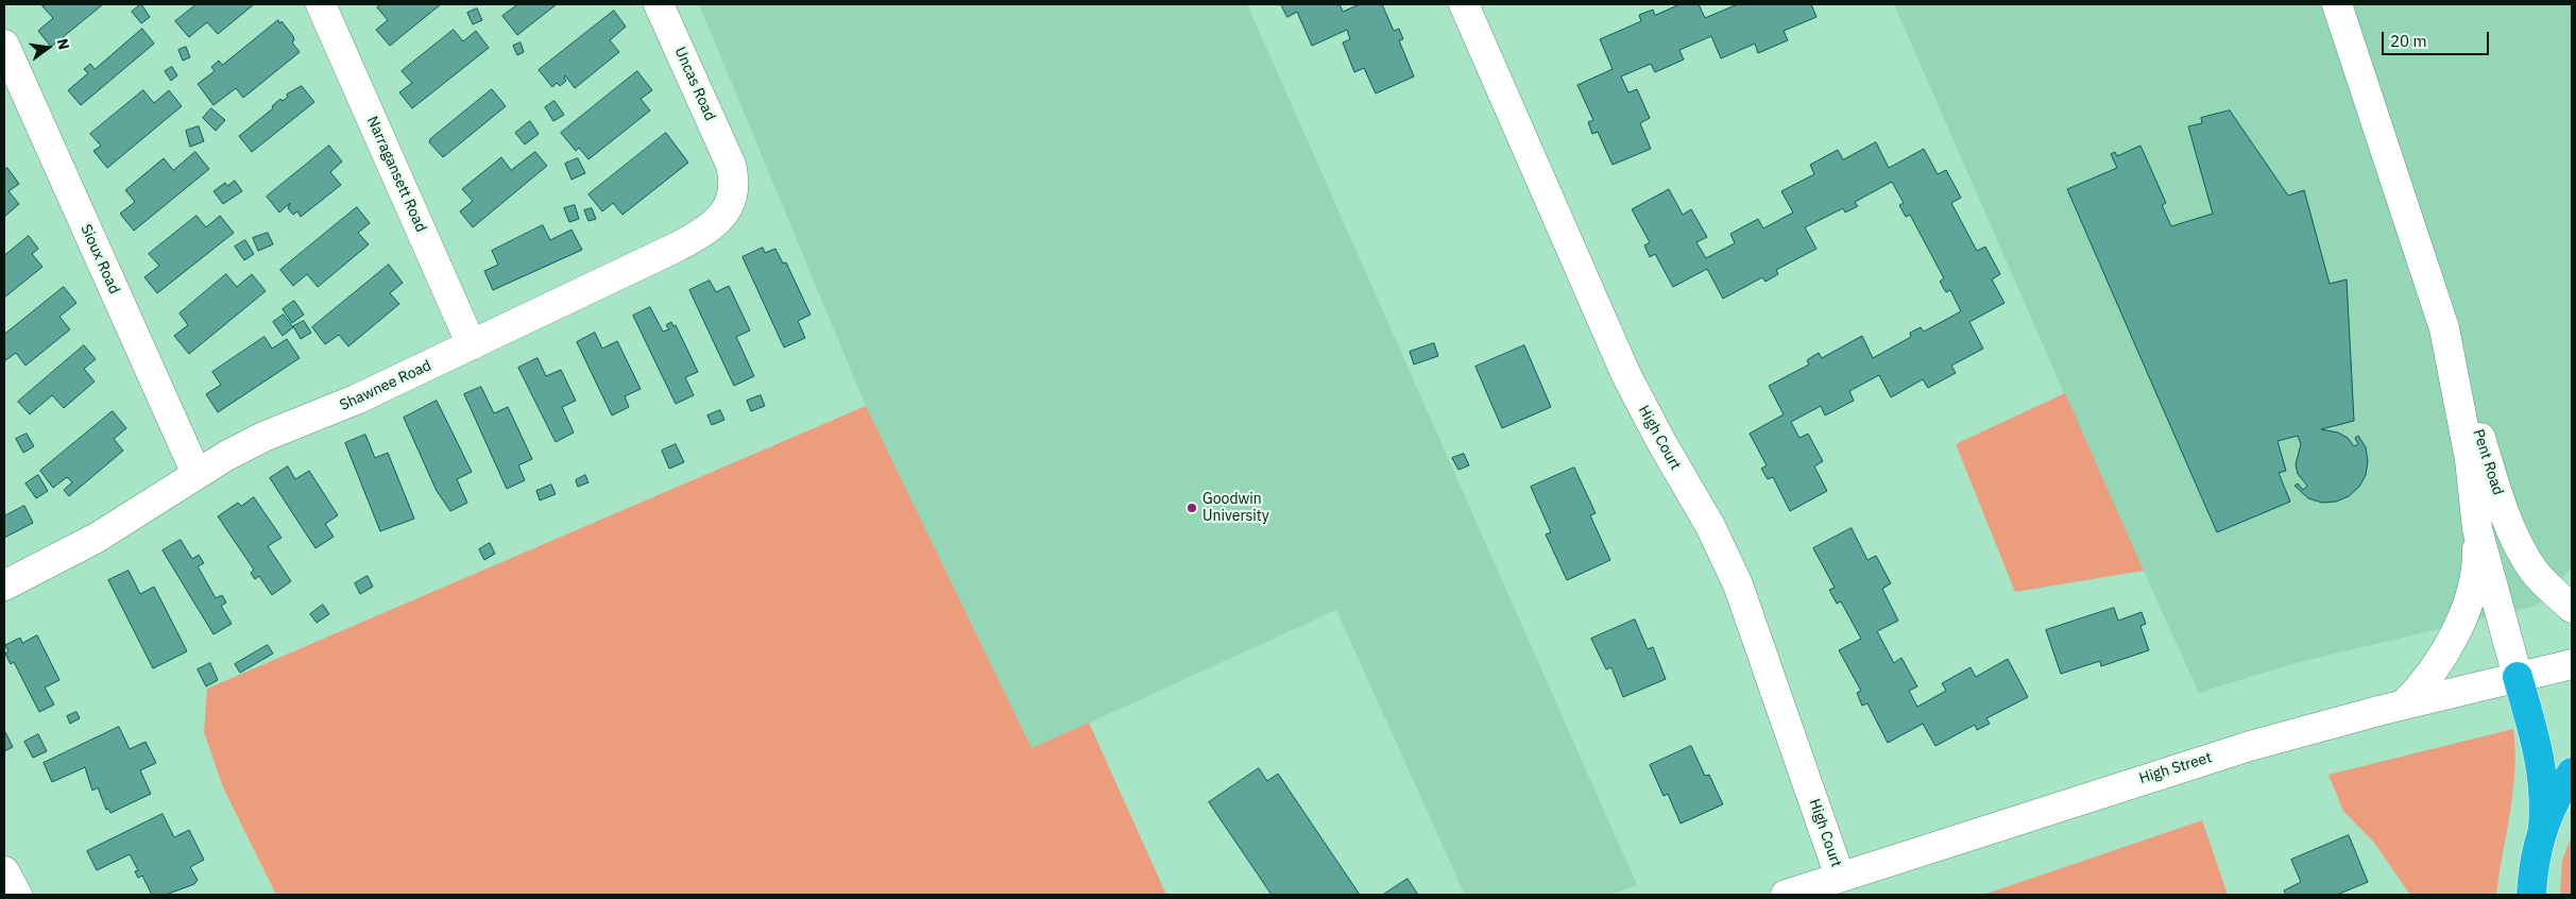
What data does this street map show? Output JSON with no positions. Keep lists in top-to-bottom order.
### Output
{
  "streets": {
    "street": [
      "Uncas Road",
      "Narragansett Road",
      "Sioux Road",
      "Shawnee Road",
      "High Court",
      "Pent Road",
      "High Street"
    ]
  },
  "crossings": [
    ["Uncas Road", "Shawnee Road"],
    ["Narragansett Road", "Shawnee Road"],
    ["Sioux Road", "Shawnee Road"],
    ["High Court", "High Street"],
    ["Pent Road", "High Street"]
  ],
  "places": ["Goodwin University"],
  "scale_bar": "20 m",
  "north": "right"
}
